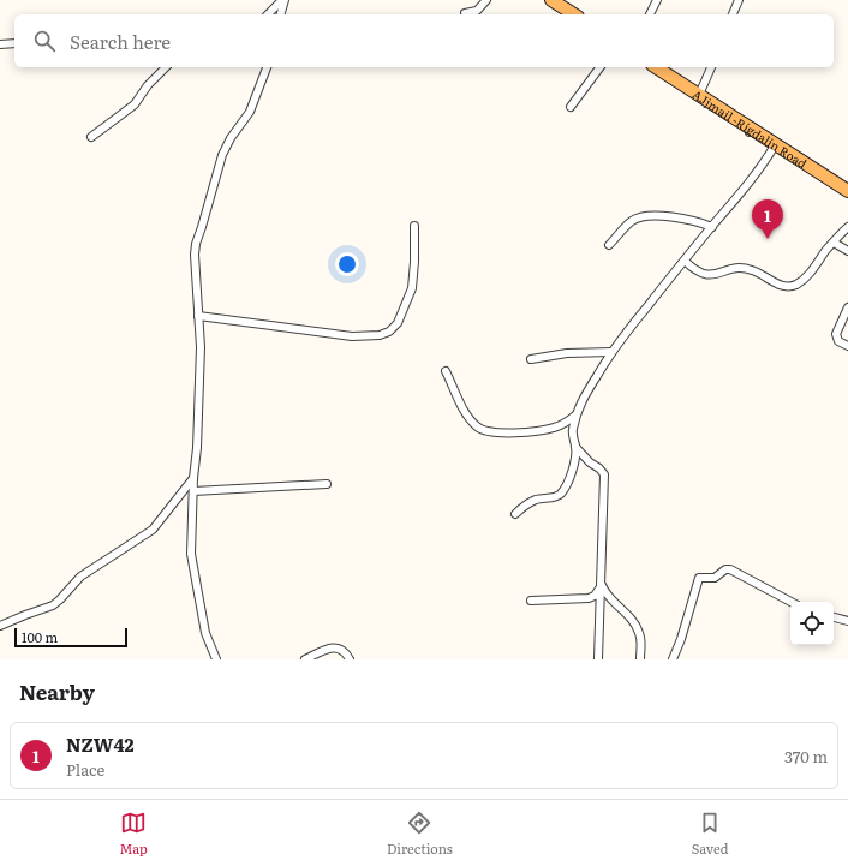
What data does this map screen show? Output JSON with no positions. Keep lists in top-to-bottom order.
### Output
{
  "streets": {
    "main road": ["AJjmail -Rigdalin Road"]
  },
  "scale_bar": "100 m",
  "page": {
    "search": "Search here",
    "pins": "1",
    "scale": "100 m",
    "heading": "Nearby",
    "list": [
      {
        "mark": "1",
        "name": "NZW42",
        "note": "Place",
        "value": "370 m"
      }
    ],
    "nav": ["Map", "Directions", "Saved"]
  }
}
